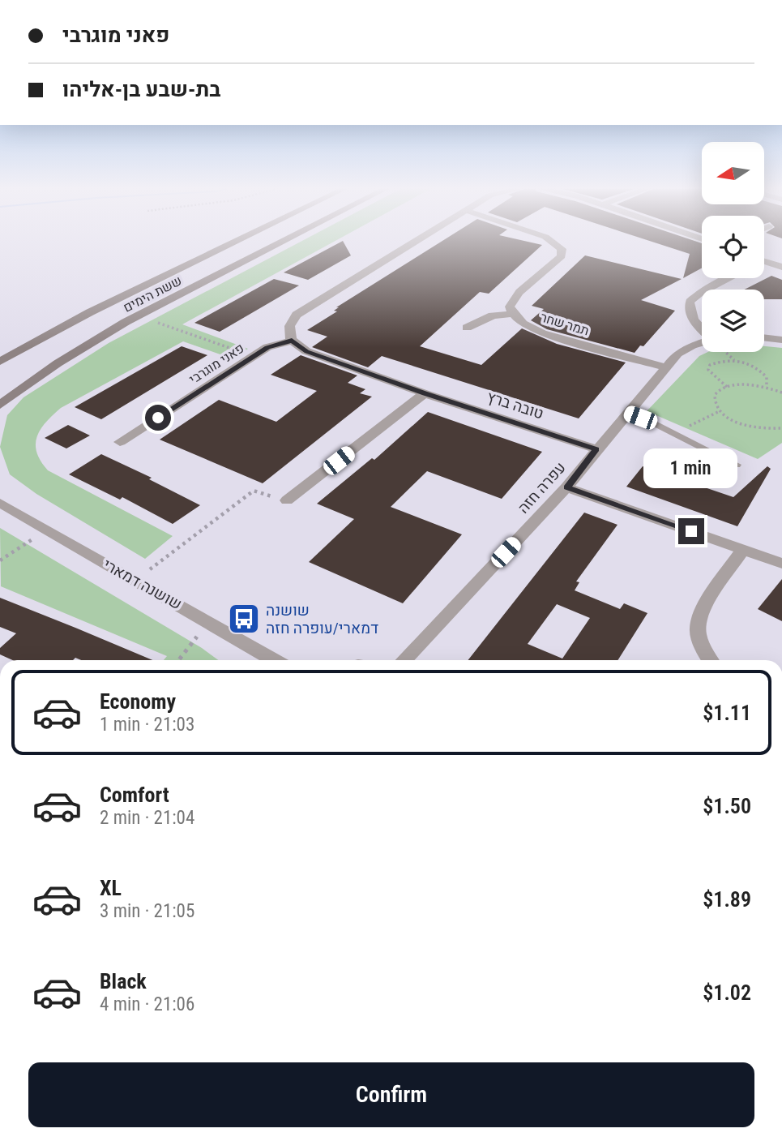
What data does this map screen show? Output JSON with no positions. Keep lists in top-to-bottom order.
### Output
{
  "streets": {
    "main road": ["ששת הימים"],
    "street": [
      "תמר שחר",
      "פאני מוגרבי",
      "טובה ברץ",
      "עפרה חזה",
      "שושנה דמארי"
    ]
  },
  "crossings": [
    ["תמר שחר", "עפרה חזה"],
    ["פאני מוגרבי", "טובה ברץ"],
    ["טובה ברץ", "עפרה חזה"]
  ],
  "places": {
    "bus stop": ["שושנה דמארי/עופרה חזה"]
  },
  "north": "left",
  "page": {
    "banner": ["פאני מוגרבי", "בת-שבע בן-אליהו"],
    "bubble": "1 min",
    "list": [
      {
        "name": "Economy",
        "note": "1 min · 21:03",
        "value": "$1.11"
      },
      {
        "name": "Comfort",
        "note": "2 min · 21:04",
        "value": "$1.50"
      },
      {
        "name": "XL",
        "note": "3 min · 21:05",
        "value": "$1.89"
      },
      {
        "name": "Black",
        "note": "4 min · 21:06",
        "value": "$1.02"
      }
    ],
    "buttons": "Confirm"
  }
}
